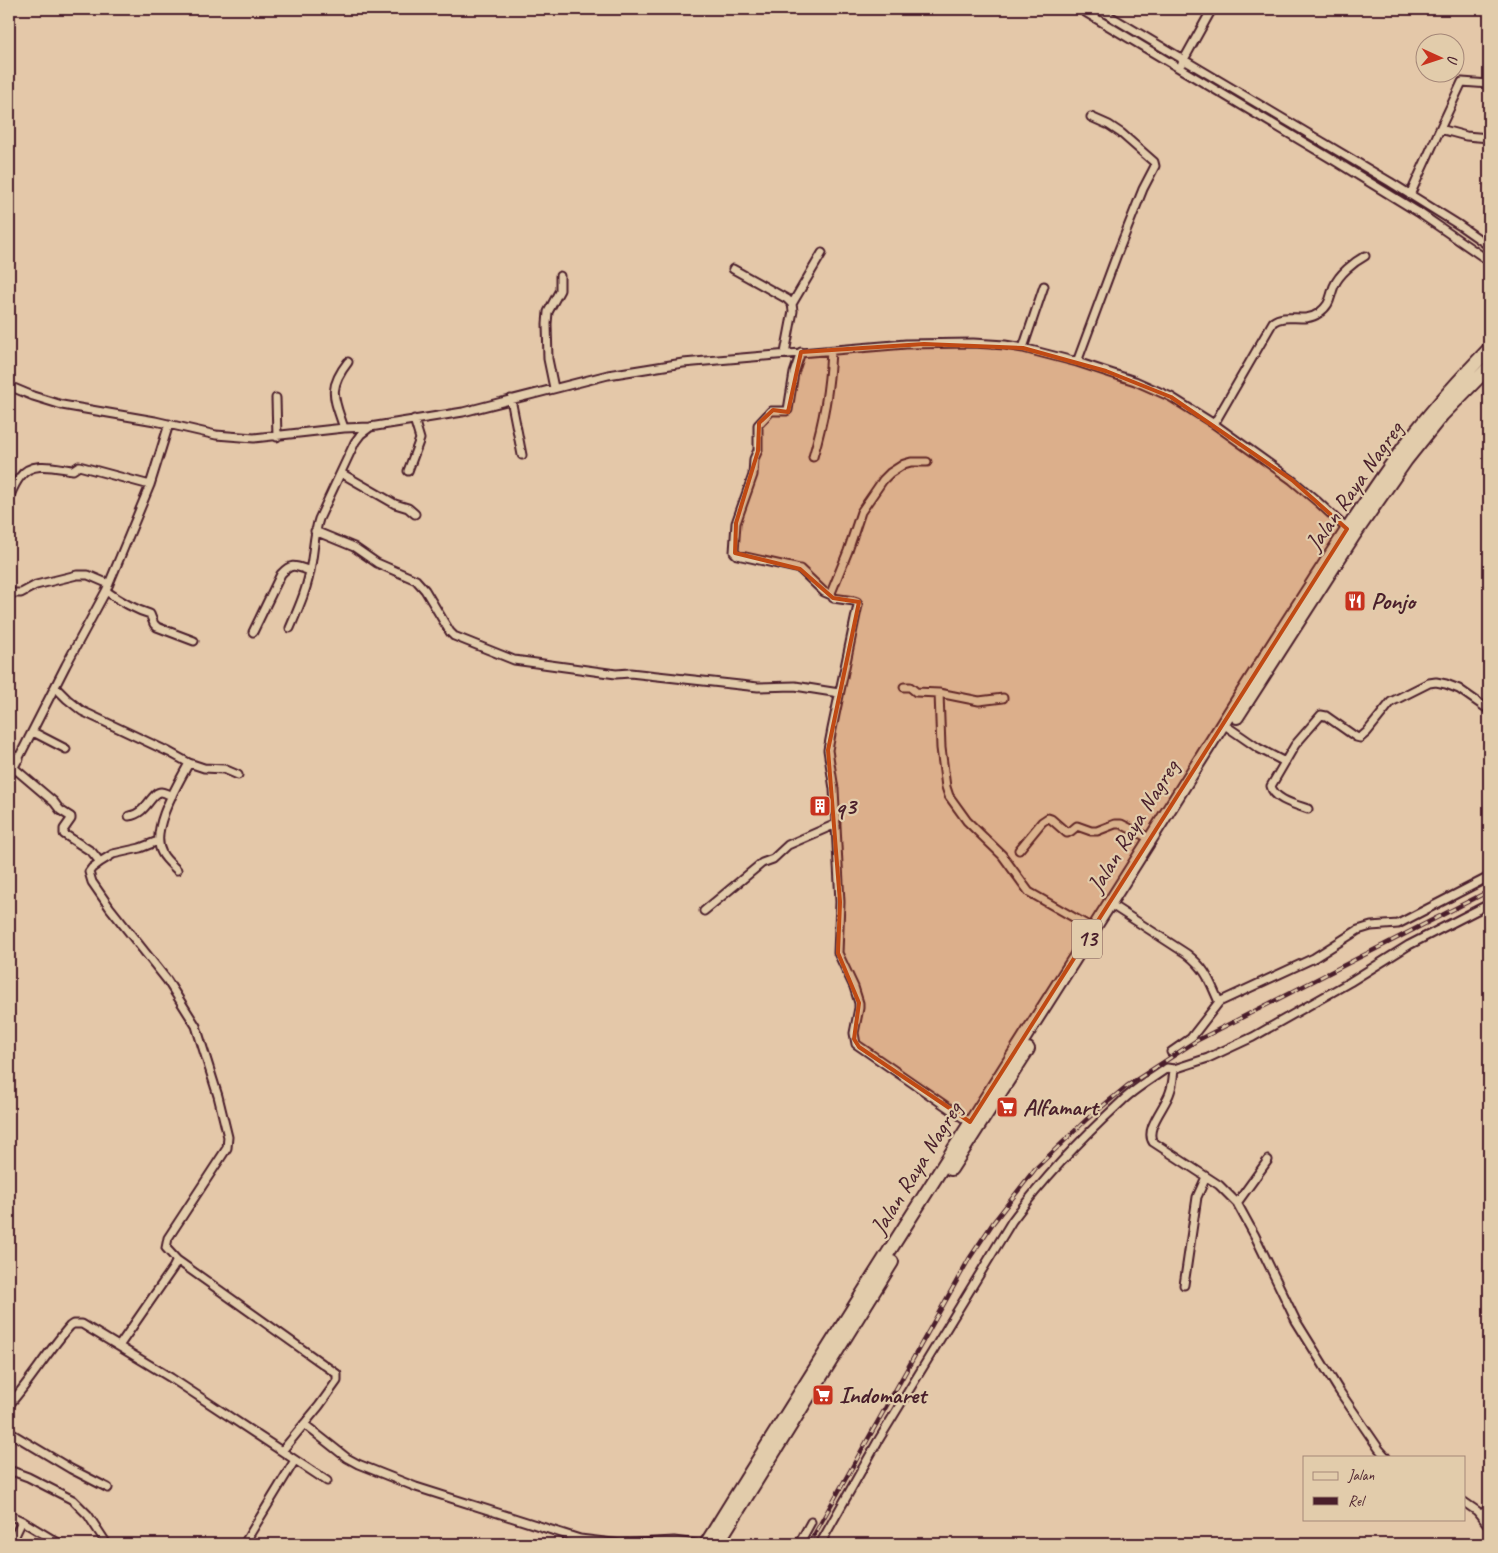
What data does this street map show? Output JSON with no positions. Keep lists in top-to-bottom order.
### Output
{
  "streets": {
    "highway": ["Jalan Raya Nagreg", "13"]
  },
  "places": {
    "restaurant": ["Ponjo"],
    "building": ["q3"],
    "supermarket": ["Alfamart", "Indomaret"]
  },
  "legend": ["Jalan", "Rel"],
  "north": "right"
}
